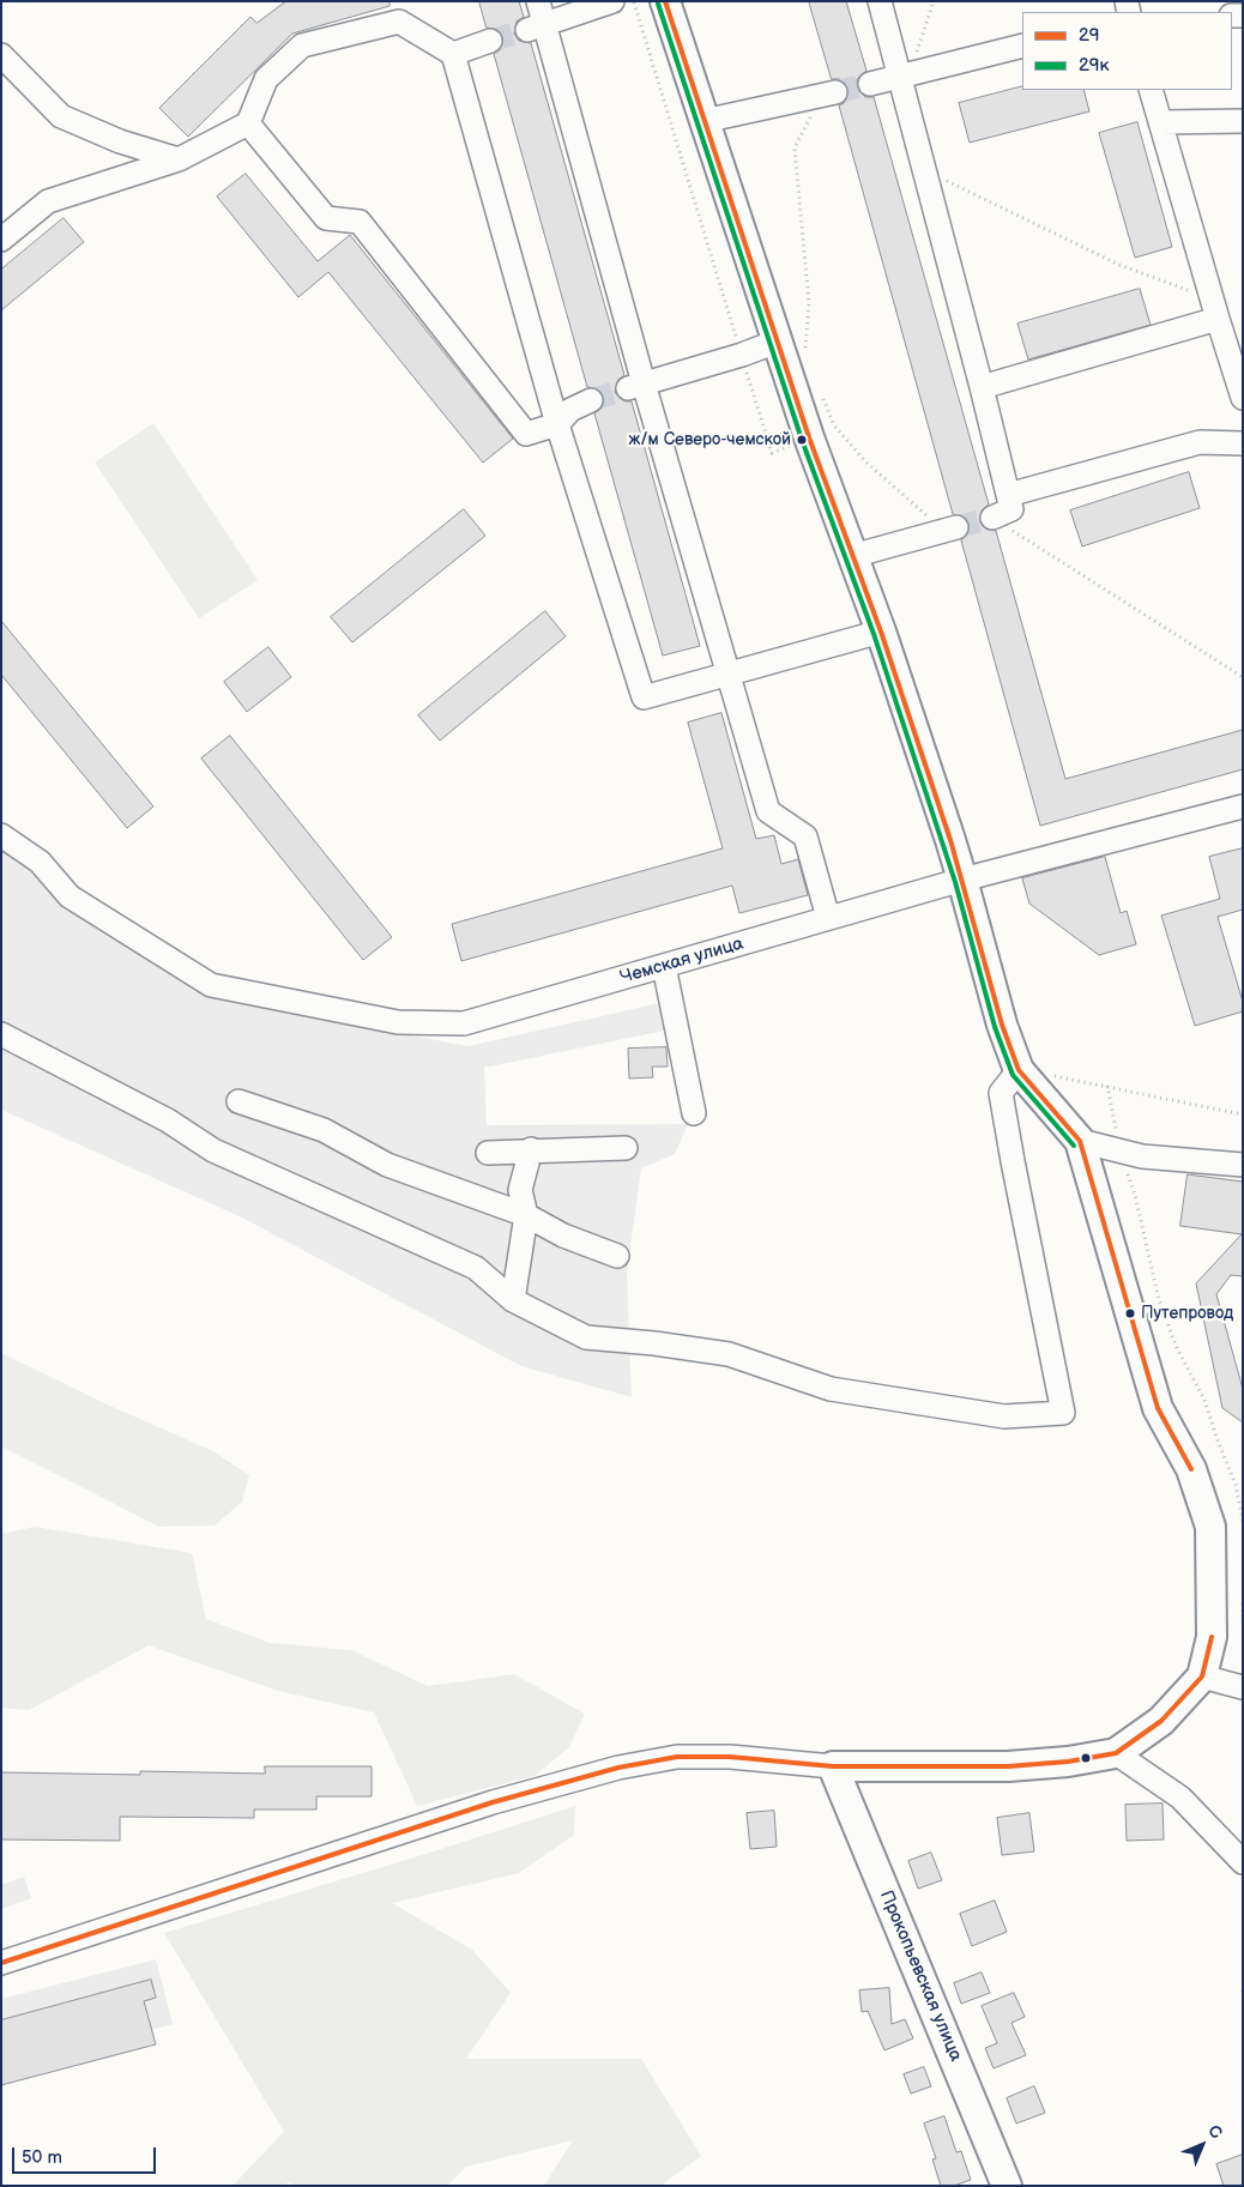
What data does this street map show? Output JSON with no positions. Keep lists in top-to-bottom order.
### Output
{
  "streets": {
    "main road": ["Прокопьевская улица"],
    "street": ["Чемская улица"]
  },
  "places": ["ж/м Северо-чемской", "Путепровод"],
  "lines": ["transit line 29", "transit line 29к"],
  "legend": ["29", "29к"],
  "scale_bar": "50 m",
  "north": "top right"
}
